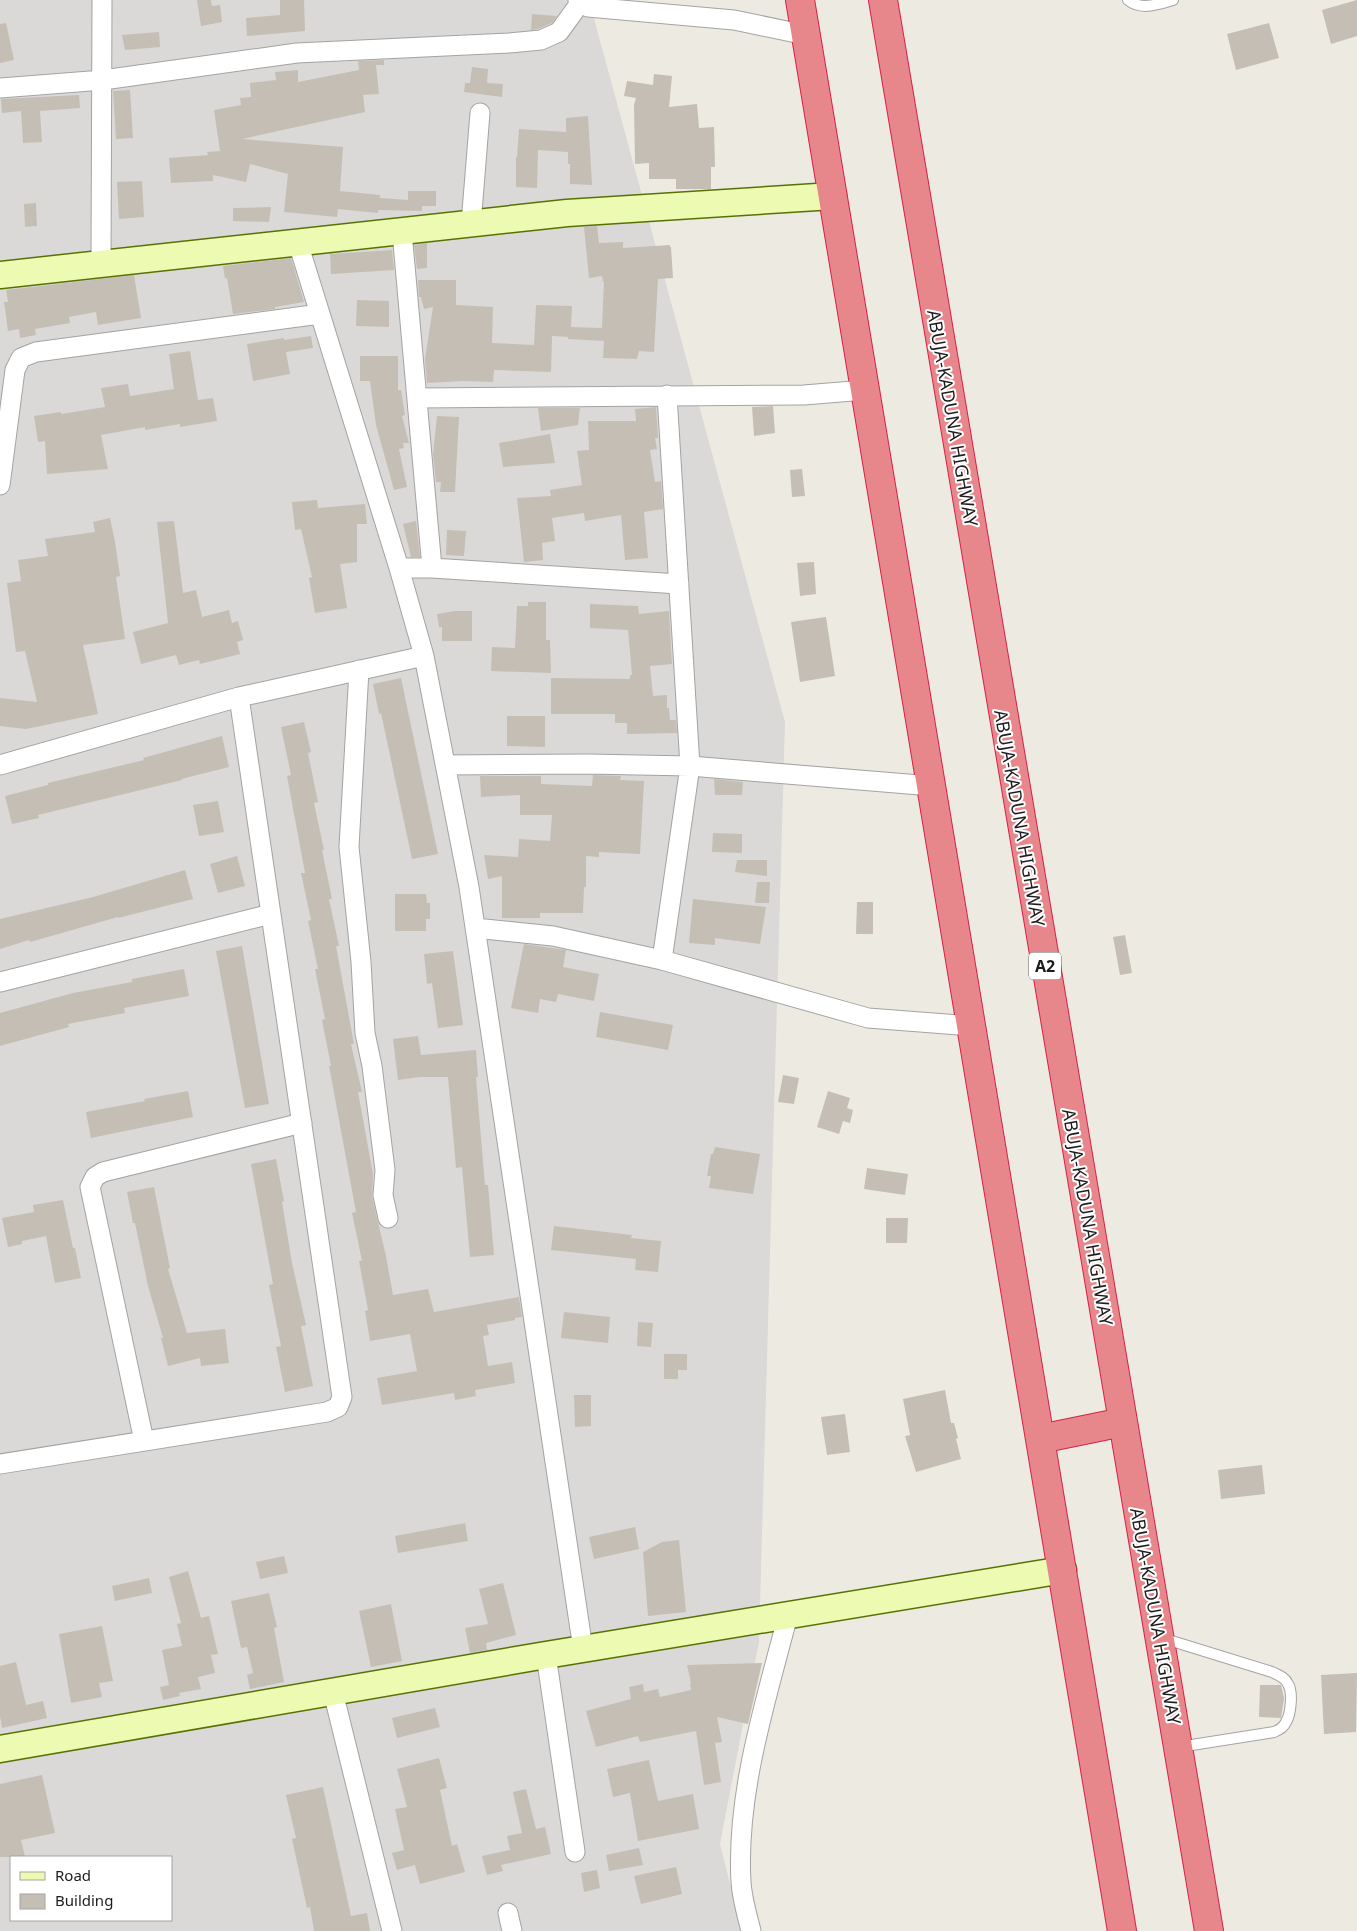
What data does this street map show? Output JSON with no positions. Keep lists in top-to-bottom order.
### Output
{
  "streets": {
    "highway": ["ABUJA-KADUNA HIGHWAY", "A2"]
  },
  "legend": ["Road", "Building"]
}
